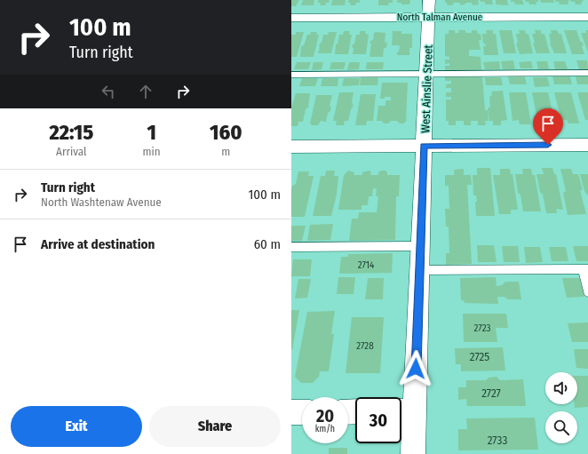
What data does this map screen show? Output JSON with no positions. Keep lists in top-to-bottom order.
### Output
{
  "streets": {
    "street": ["North Talman Avenue", "West Ainslie Street"]
  },
  "crossings": [
    ["North Talman Avenue", "West Ainslie Street"]
  ],
  "house_numbers": [
    "2714",
    "2723",
    "2728",
    "2725",
    "2727",
    "2733"
  ],
  "page": {
    "turn": ["100 m", "Turn right"],
    "eta": [
      "22:15",
      "Arrival",
      "1",
      "min",
      "160",
      "m"
    ],
    "list": [
      {
        "name": "Turn right",
        "note": "North Washtenaw Avenue",
        "value": "100 m"
      },
      {
        "name": "Arrive at destination",
        "value": "60 m"
      }
    ],
    "speed": "20 km/h",
    "limit": "30",
    "buttons": ["Exit", "Share"]
  }
}
